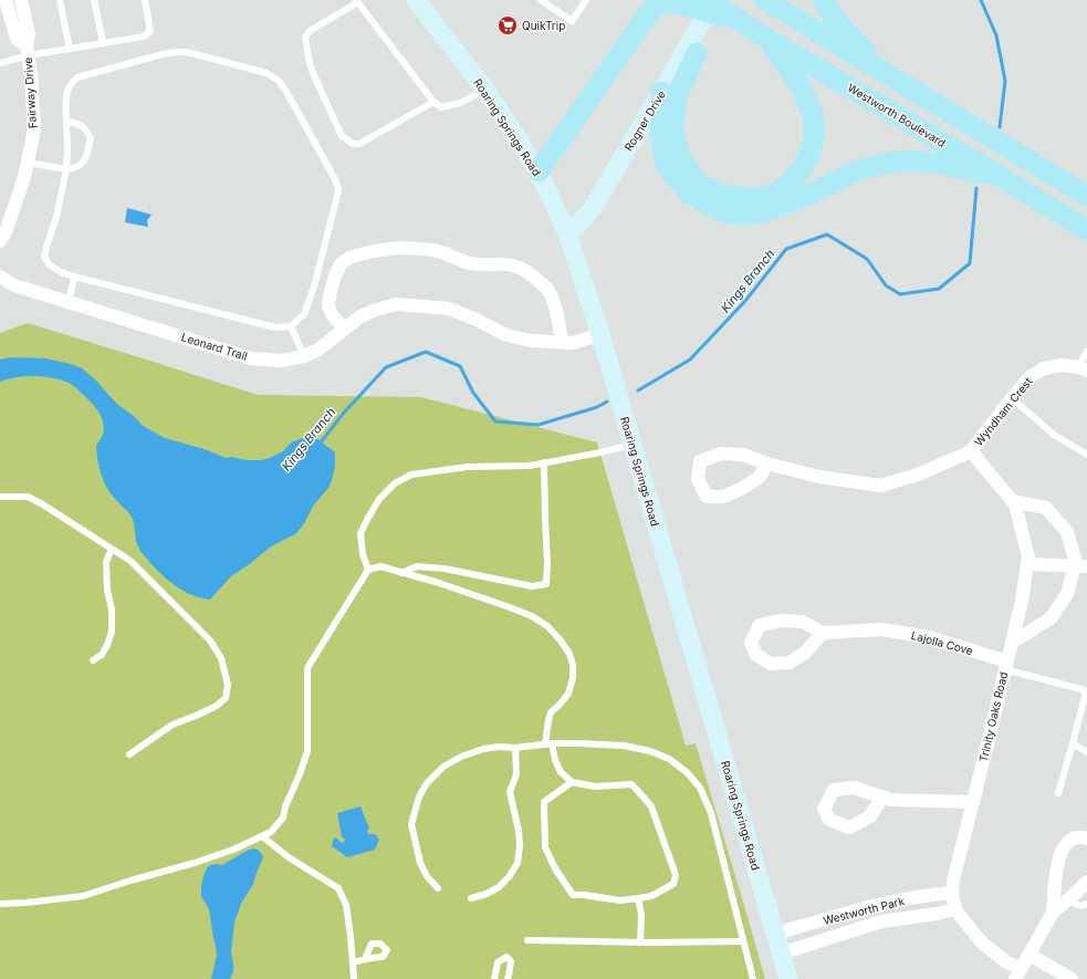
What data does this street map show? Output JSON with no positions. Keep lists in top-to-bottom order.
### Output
{
  "streets": {
    "main road": ["Westworth Boulevard"],
    "street": [
      "Fairway Drive",
      "Rogner Drive",
      "Roaring Springs Road",
      "Leonard Trail",
      "Wyndham Crest",
      "Lajolla Cove",
      "Trinity Oaks Road",
      "Westworth Park"
    ]
  },
  "crossings": [
    ["Rogner Drive", "Roaring Springs Road"],
    ["Roaring Springs Road", "Leonard Trail"],
    ["Roaring Springs Road", "Westworth Park"],
    ["Wyndham Crest", "Trinity Oaks Road"],
    ["Lajolla Cove", "Trinity Oaks Road"],
    ["Trinity Oaks Road", "Westworth Park"]
  ],
  "water": ["Kings Branch"],
  "places": {
    "supermarket": ["QuikTrip"]
  }
}
